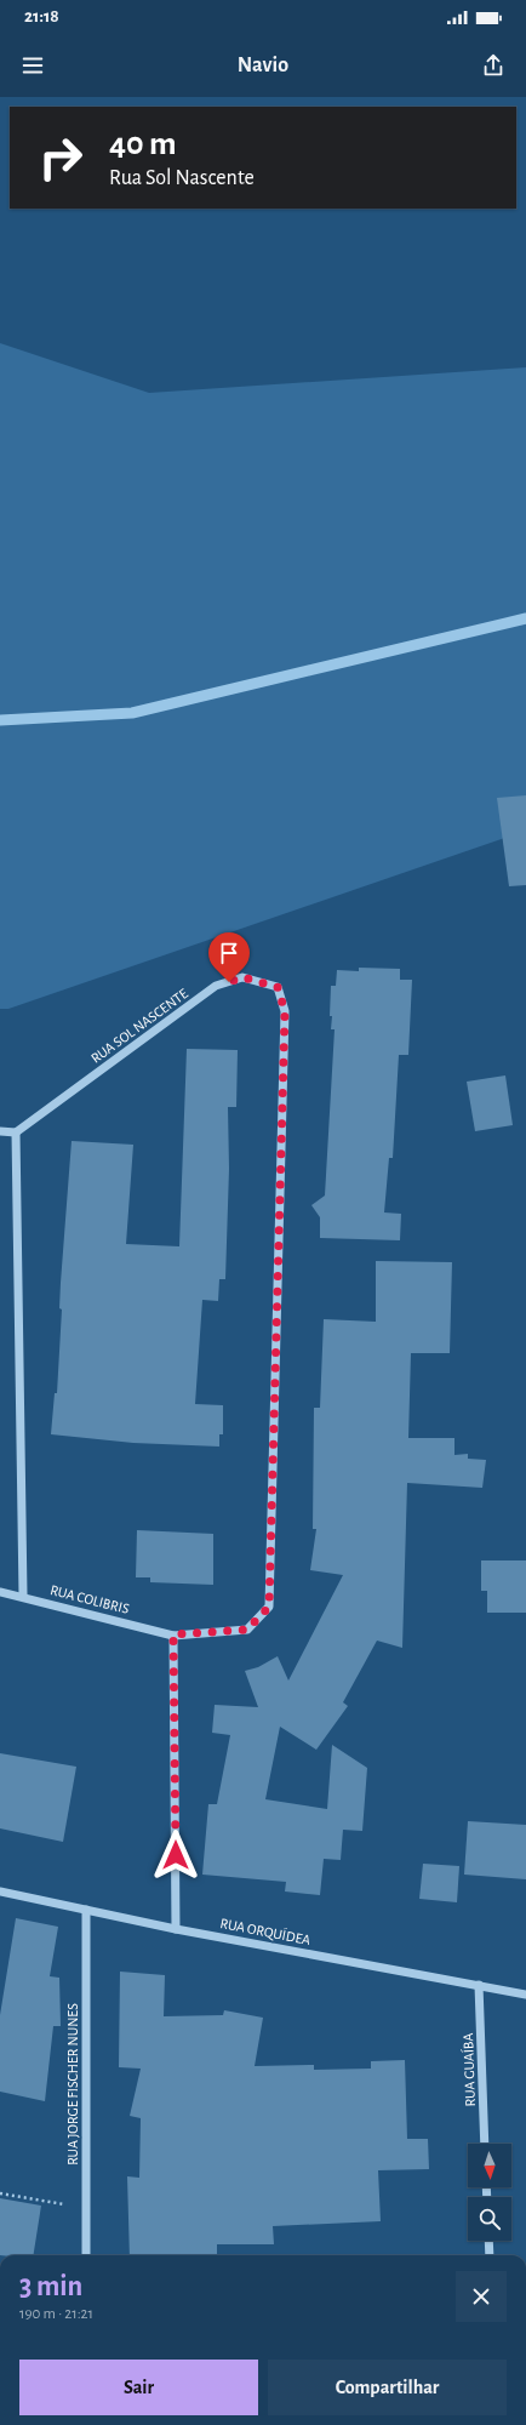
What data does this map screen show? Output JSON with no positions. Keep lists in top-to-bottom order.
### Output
{
  "streets": {
    "street": [
      "RUA SOL NASCENTE",
      "RUA COLIBRIS",
      "RUA ORQUÍDEA",
      "RUA GUAÍBA",
      "RUA JORGE FISCHER NUNES"
    ]
  },
  "crossings": [
    ["RUA SOL NASCENTE", "RUA COLIBRIS"],
    ["RUA ORQUÍDEA", "RUA GUAÍBA"],
    ["RUA ORQUÍDEA", "RUA JORGE FISCHER NUNES"]
  ],
  "north": "bottom",
  "page": {
    "status": "21:18",
    "header": "Navio",
    "turn": ["40 m", "Rua Sol Nascente"],
    "heading": ["3 min", "190 m · 21:21"],
    "buttons": ["Sair", "Compartilhar"]
  }
}
